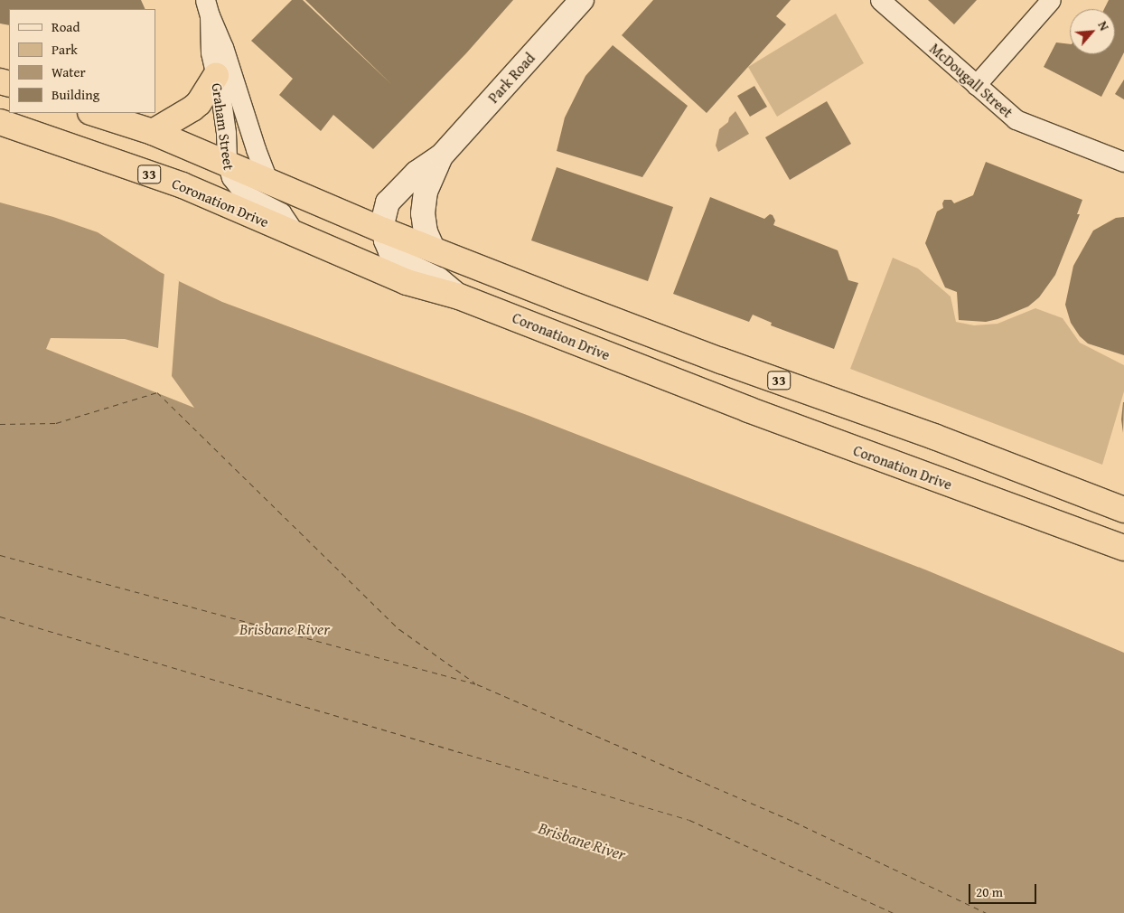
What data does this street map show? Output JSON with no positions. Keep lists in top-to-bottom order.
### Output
{
  "streets": {
    "highway": ["33", "Coronation Drive"],
    "street": ["Park Road", "McDougall Street", "Graham Street"]
  },
  "crossings": [
    ["Park Road", "33"],
    ["Park Road", "Coronation Drive"],
    ["Graham Street", "33"],
    ["Graham Street", "Coronation Drive"]
  ],
  "water": ["Brisbane River"],
  "legend": [
    "Road",
    "Park",
    "Water",
    "Building"
  ],
  "scale_bar": "20 m",
  "north": "top right"
}
